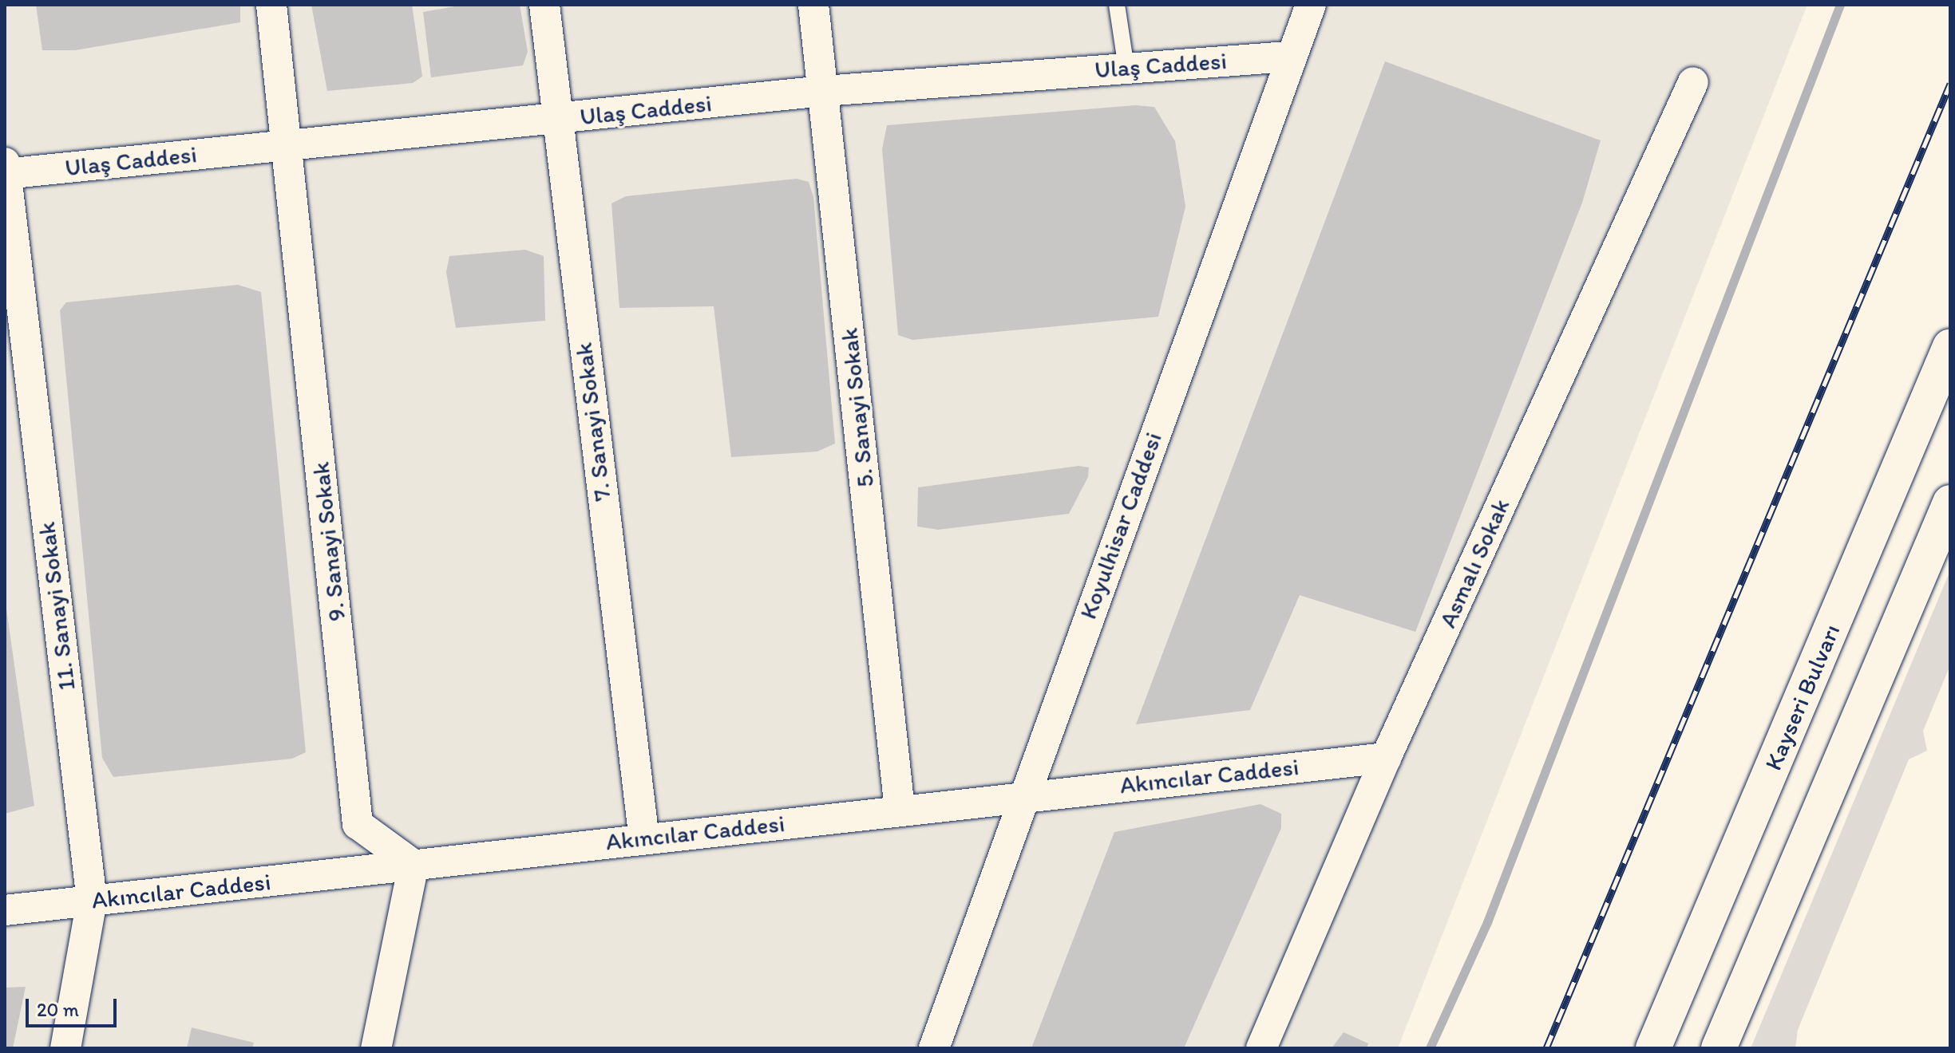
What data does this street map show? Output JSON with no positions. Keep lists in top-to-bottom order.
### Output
{
  "streets": {
    "highway": ["Kayseri Bulvarı"],
    "street": [
      "Ulaş Caddesi",
      "5. Sanayi Sokak",
      "7. Sanayi Sokak",
      "Koyulhisar Caddesi",
      "9. Sanayi Sokak",
      "Asmalı Sokak",
      "11. Sanayi Sokak",
      "Akıncılar Caddesi"
    ]
  },
  "crossings": [
    ["Ulaş Caddesi", "5. Sanayi Sokak"],
    ["Ulaş Caddesi", "7. Sanayi Sokak"],
    ["Ulaş Caddesi", "Koyulhisar Caddesi"],
    ["Ulaş Caddesi", "9. Sanayi Sokak"],
    ["Ulaş Caddesi", "11. Sanayi Sokak"],
    ["5. Sanayi Sokak", "Akıncılar Caddesi"],
    ["7. Sanayi Sokak", "Akıncılar Caddesi"],
    ["Koyulhisar Caddesi", "Akıncılar Caddesi"],
    ["9. Sanayi Sokak", "Akıncılar Caddesi"],
    ["Asmalı Sokak", "Akıncılar Caddesi"],
    ["11. Sanayi Sokak", "Akıncılar Caddesi"]
  ],
  "scale_bar": "20 m"
}
